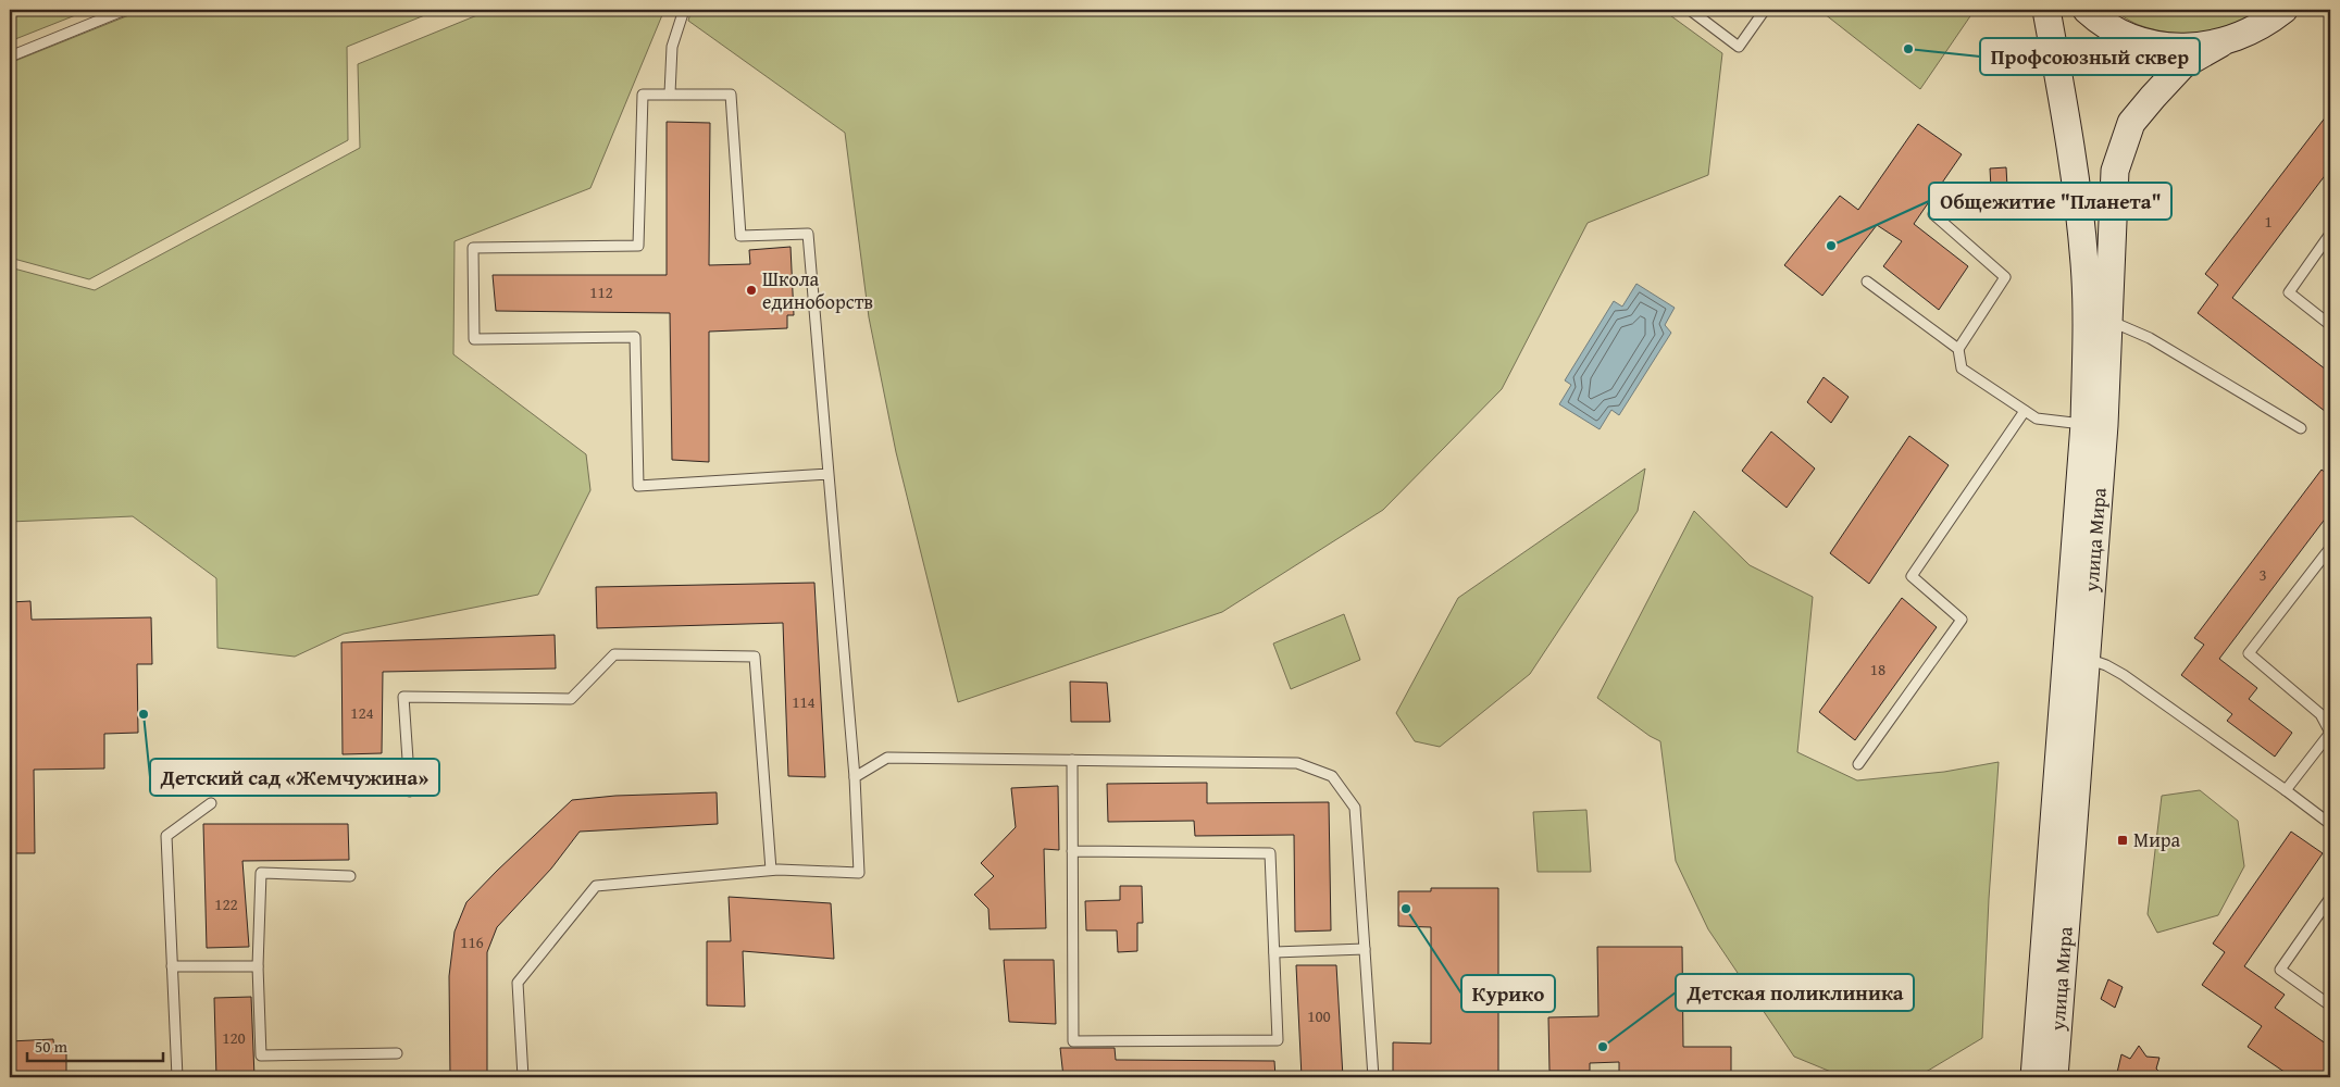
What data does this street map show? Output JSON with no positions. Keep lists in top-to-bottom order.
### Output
{
  "streets": {
    "main road": ["улица Мира"]
  },
  "places": {
    "other": [
      "Профсоюзный сквер",
      "Общежитие \"Планета\"",
      "Школа единоборств",
      "Детский сад «Жемчужина»",
      "Курико",
      "Детская поликлиника"
    ],
    "transit": ["Мира"]
  },
  "house_numbers": [
    "1",
    "112",
    "3",
    "18",
    "114",
    "124",
    "122",
    "116",
    "100",
    "120"
  ],
  "scale_bar": "50 m"
}
